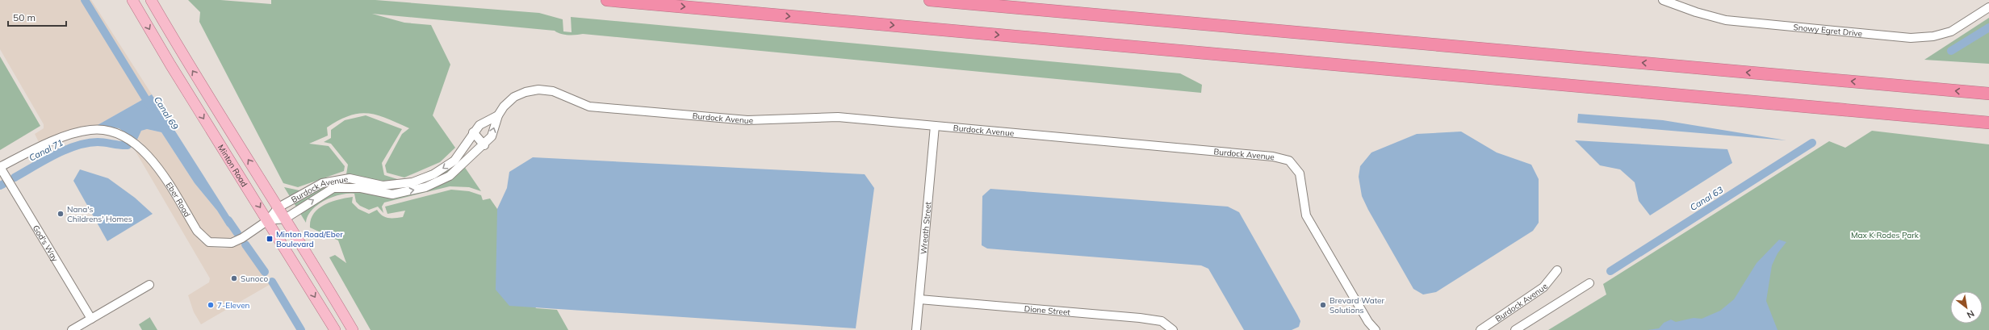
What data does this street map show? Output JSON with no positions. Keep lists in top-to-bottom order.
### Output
{
  "streets": {
    "main road": ["Minton Road"],
    "street": [
      "Snowy Egret Drive",
      "Burdock Avenue",
      "Eber Road",
      "Wreath Street",
      "God's Way",
      "Dione Street"
    ]
  },
  "crossings": [
    ["Burdock Avenue", "Minton Road"],
    ["Burdock Avenue", "Eber Road"],
    ["Burdock Avenue", "Wreath Street"],
    ["Minton Road", "Eber Road"],
    ["Eber Road", "God's Way"],
    ["Wreath Street", "Dione Street"]
  ],
  "water": ["Canal 69", "Canal 71", "Canal 63"],
  "parks": ["Max K Rodes Park"],
  "places": {
    "other": [
      "Nana's Childrens' Homes",
      "Sunoco",
      "7-Eleven",
      "Brevard Water Solutions"
    ],
    "transit": ["Minton Road/Eber Boulevard"]
  },
  "scale_bar": "50 m",
  "north": "bottom right"
}
